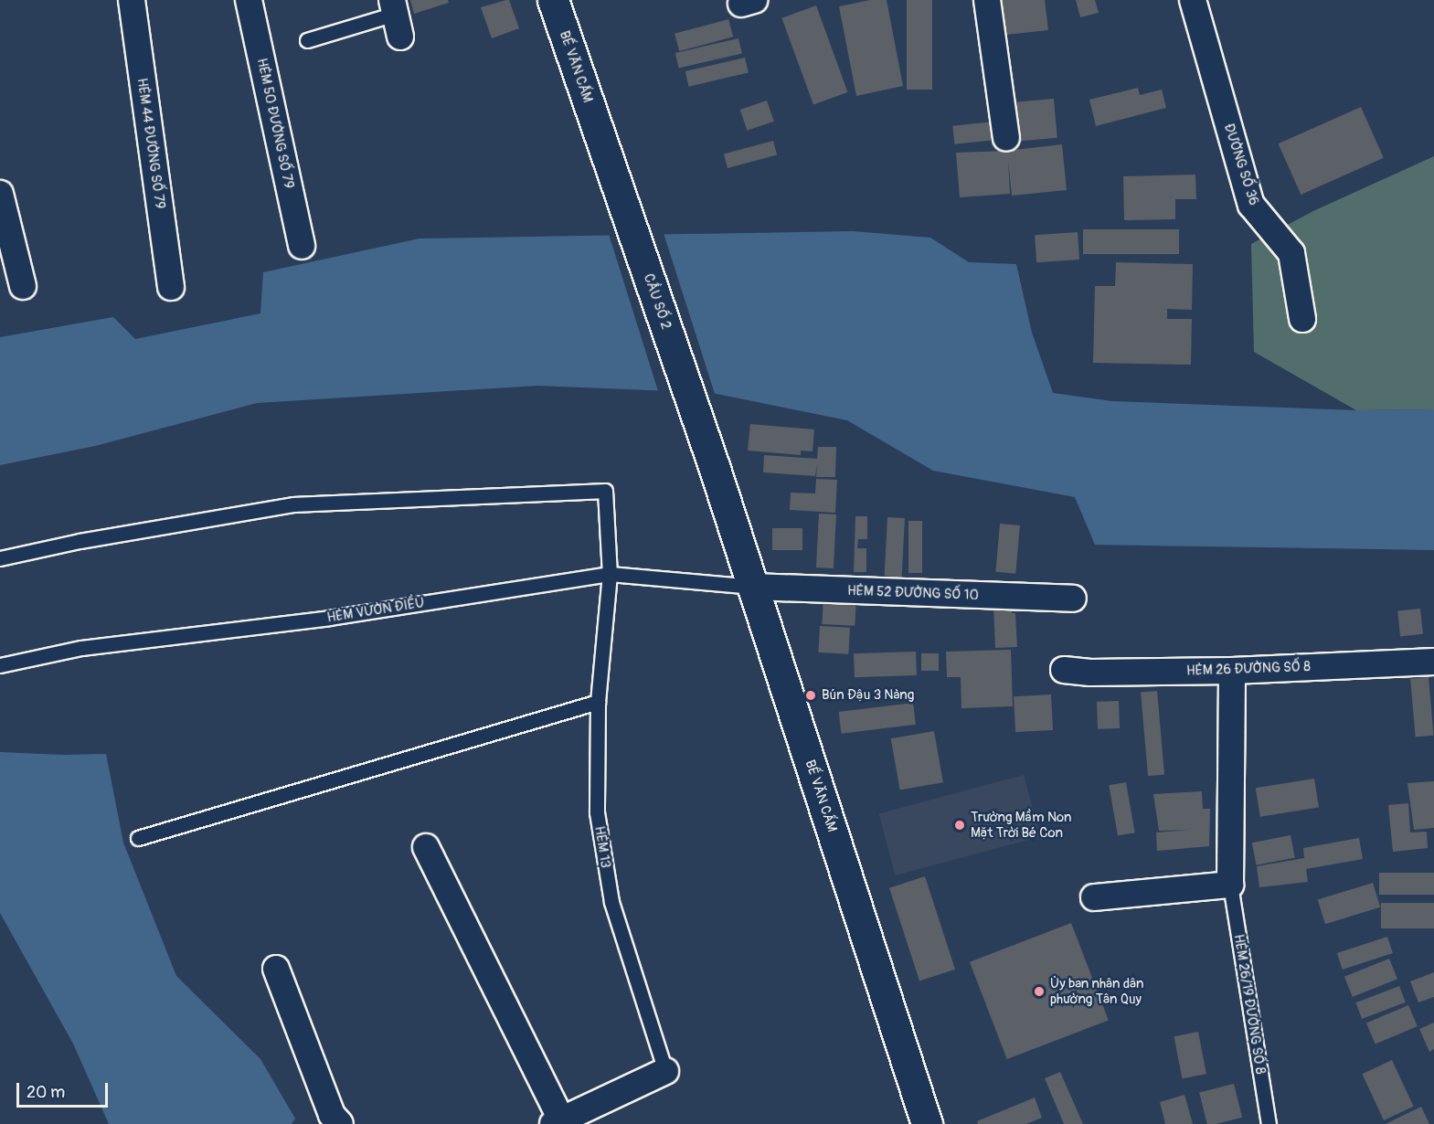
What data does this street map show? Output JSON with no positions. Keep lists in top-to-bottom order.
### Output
{
  "streets": {
    "street": [
      "BẾ VĂN CẤM",
      "HẺM 50 ĐƯỜNG SỐ 79",
      "HẺM 44 ĐƯỜNG SỐ 79",
      "ĐƯỜNG SỐ 36",
      "CẦU SỐ 2",
      "HẺM 52 ĐƯỜNG SỐ 10",
      "HẺM 26 ĐƯỜNG SỐ 8",
      "HẺM 13",
      "HẺM 26/19 ĐƯỜNG SỐ 8"
    ],
    "lane": ["HẺM VƯỜN ĐIỀU"]
  },
  "crossings": [
    ["BẾ VĂN CẤM", "CẦU SỐ 2"],
    ["BẾ VĂN CẤM", "HẺM 52 ĐƯỜNG SỐ 10"],
    ["BẾ VĂN CẤM", "HẺM VƯỜN ĐIỀU"],
    ["HẺM 52 ĐƯỜNG SỐ 10", "HẺM VƯỜN ĐIỀU"],
    ["HẺM VƯỜN ĐIỀU", "HẺM 13"],
    ["HẺM 26 ĐƯỜNG SỐ 8", "HẺM 26/19 ĐƯỜNG SỐ 8"]
  ],
  "places": ["Bún Đậu 3 Nàng", "Trường Mầm Non Mặt Trời Bé Con", "Ủy ban nhân dân phường Tân Quy"],
  "scale_bar": "20 m"
}
